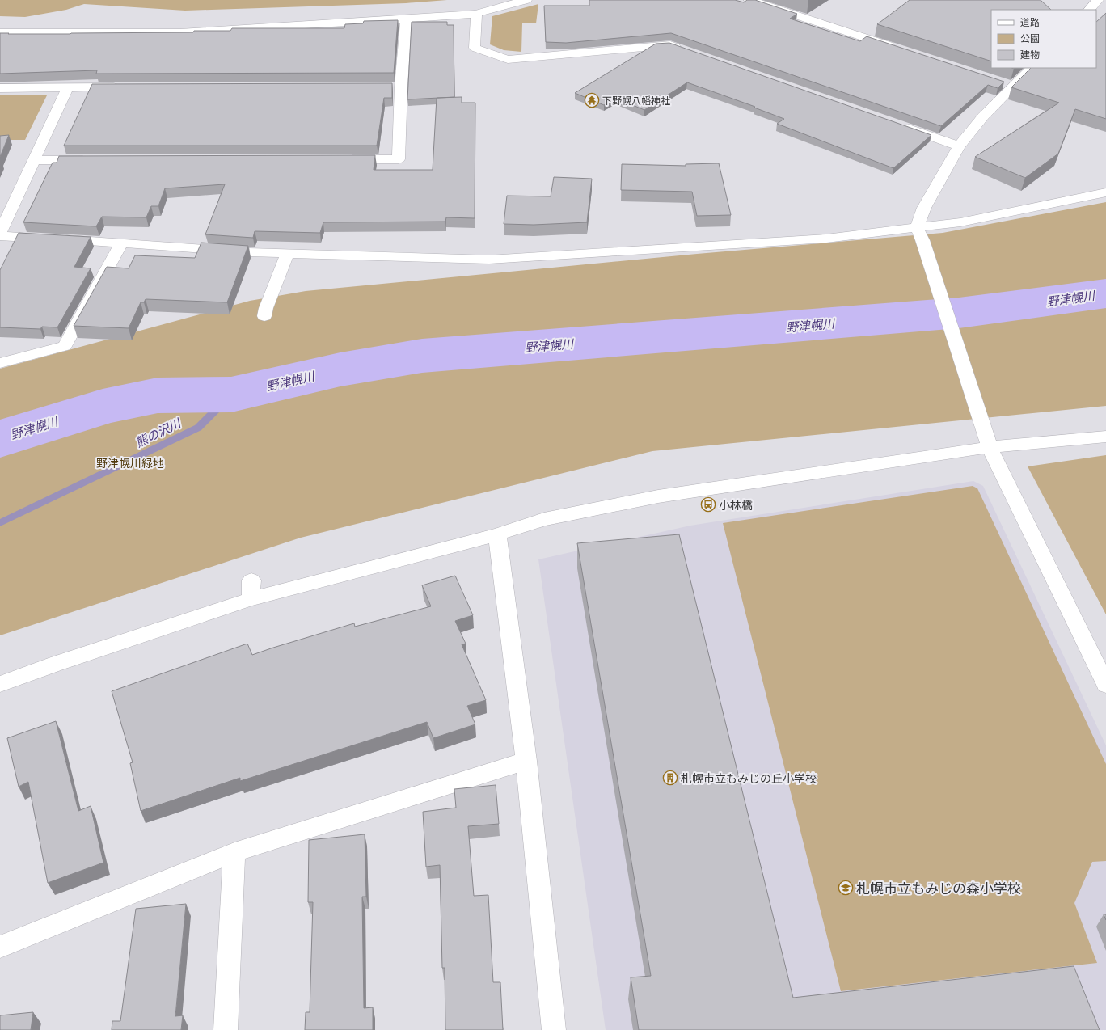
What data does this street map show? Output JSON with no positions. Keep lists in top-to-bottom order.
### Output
{
  "water": ["野津幌川", "熊の沢川"],
  "parks": ["野津幌川緑地"],
  "places": {
    "temple": ["下野幌八幡神社"],
    "bus stop": ["小林橋"],
    "building": ["札幌市立もみじの丘小学校"],
    "school or university": ["札幌市立もみじの森小学校"]
  },
  "legend": ["道路", "公園", "建物"]
}
